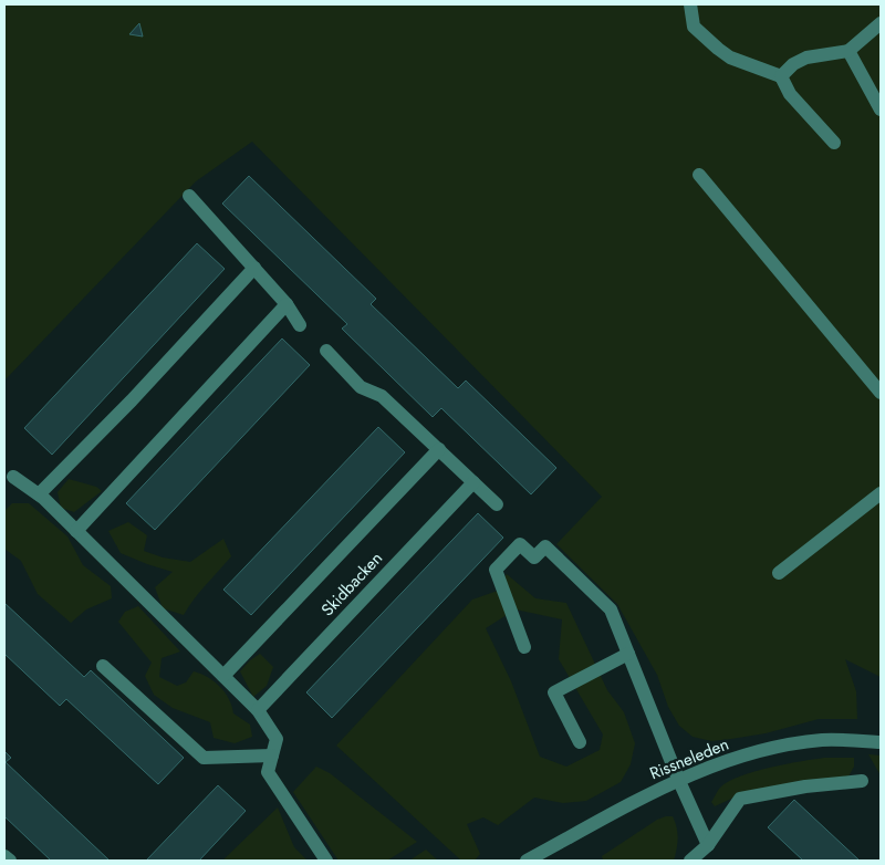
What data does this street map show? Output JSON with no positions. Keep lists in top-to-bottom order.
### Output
{
  "streets": {
    "street": ["Skidbacken", "Rissneleden"]
  }
}
